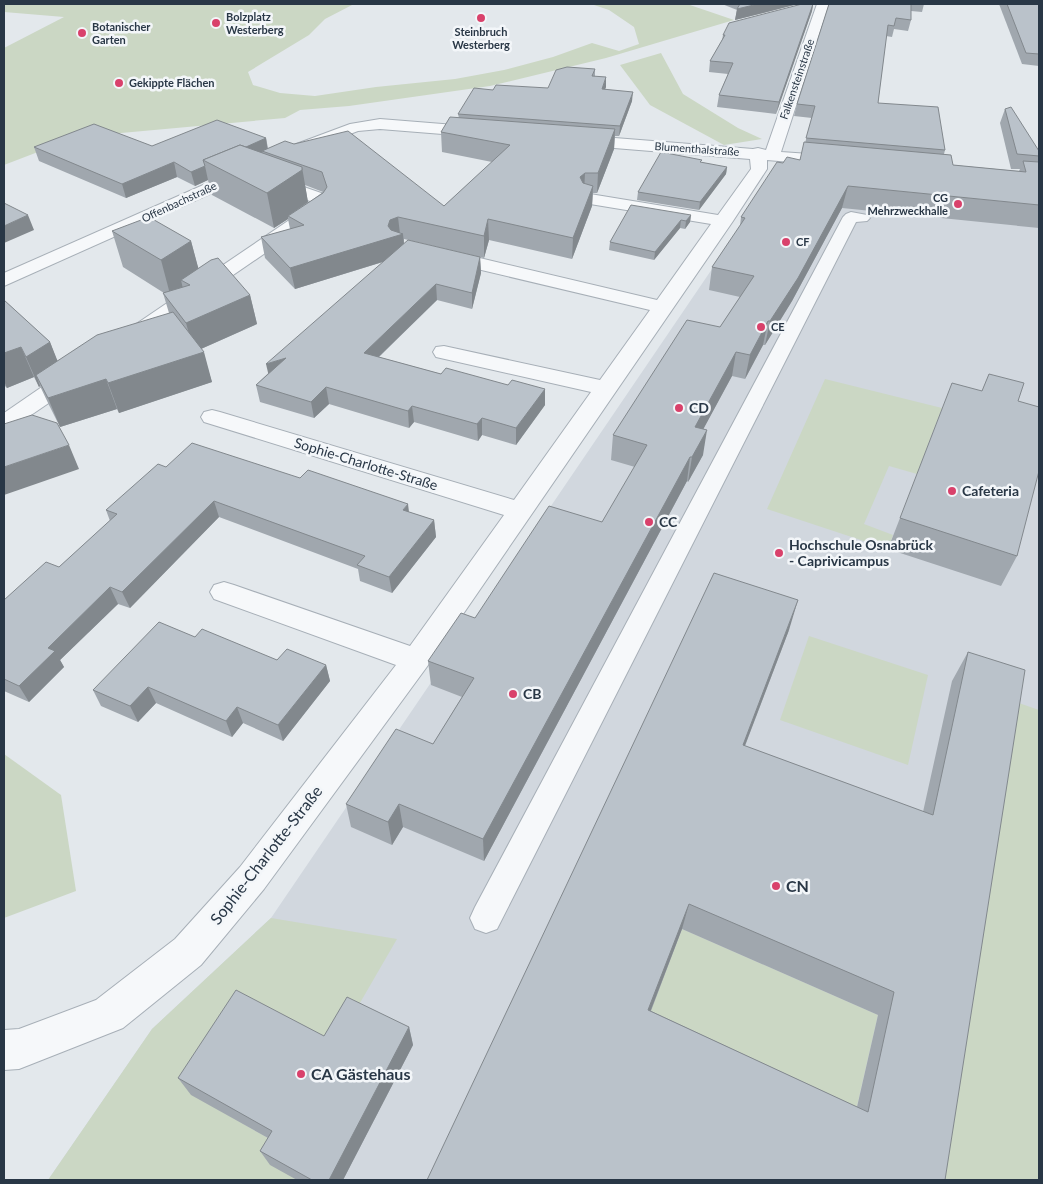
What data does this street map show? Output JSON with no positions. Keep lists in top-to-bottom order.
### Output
{
  "streets": {
    "street": [
      "Falkensteinstraße",
      "Blumenthalstraße",
      "Offenbachstraße",
      "Sophie-Charlotte-Straße"
    ]
  },
  "crossings": [
    ["Falkensteinstraße", "Blumenthalstraße"],
    ["Falkensteinstraße", "Sophie-Charlotte-Straße"],
    ["Blumenthalstraße", "Sophie-Charlotte-Straße"]
  ],
  "places": [
    "Steinbruch Westerberg",
    "Bolzplatz Westerberg",
    "Botanischer Garten",
    "Gekippte Flächen",
    "CG Mehrzweckhalle",
    "CF",
    "CE",
    "CD",
    "Cafeteria",
    "CC",
    "Hochschule Osnabrück - Caprivicampus",
    "CB",
    "CN",
    "CA Gästehaus"
  ]
}
